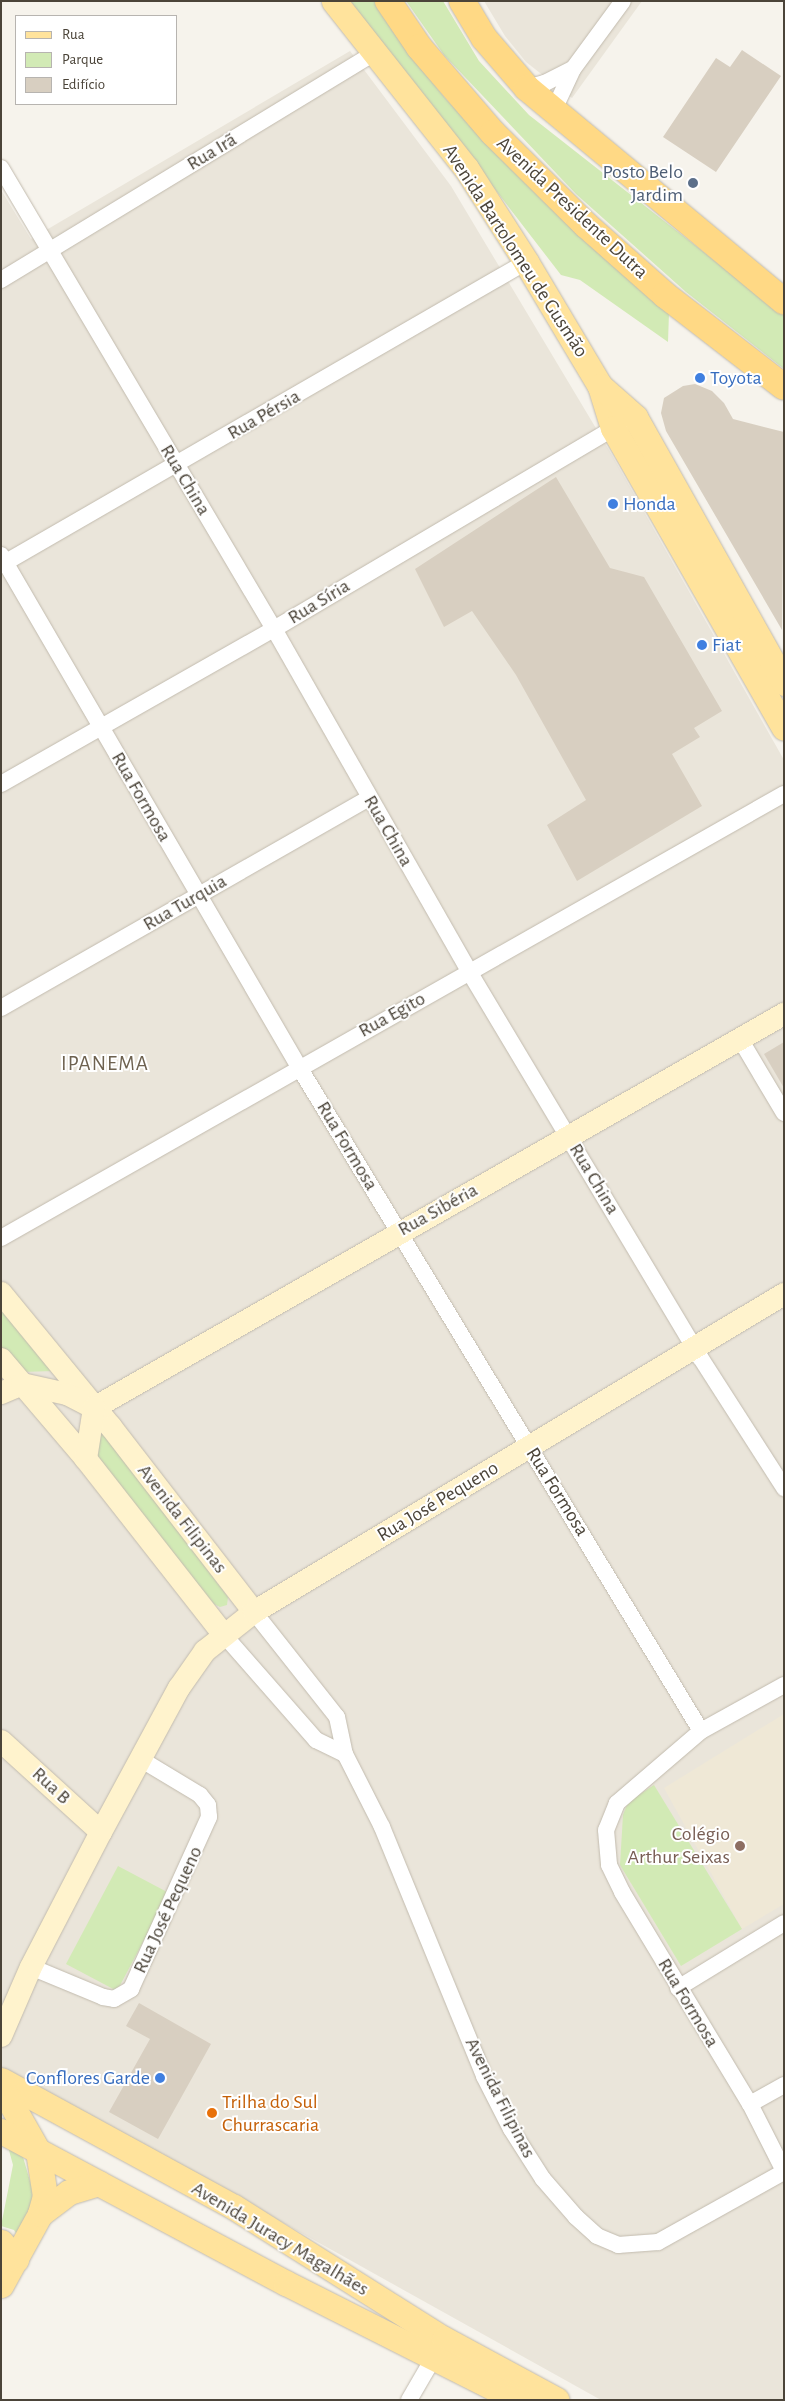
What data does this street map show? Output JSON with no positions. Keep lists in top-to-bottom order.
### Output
{
  "streets": {
    "highway": ["Avenida Presidente Dutra"],
    "main road": [
      "Avenida Bartolomeu de Gusmão",
      "Rua Sibéria",
      "Rua José Pequeno",
      "Avenida Filipinas",
      "Rua B",
      "Avenida Juracy Magalhães"
    ],
    "street": [
      "Rua Irã",
      "Rua Pérsia",
      "Rua China",
      "Rua Síria",
      "Rua Formosa",
      "Rua Turquia",
      "Rua Egito"
    ]
  },
  "crossings": [
    ["Rua Irã", "Avenida Bartolomeu de Gusmão"],
    ["Rua Irã", "Rua China"],
    ["Avenida Bartolomeu de Gusmão", "Rua Pérsia"],
    ["Avenida Bartolomeu de Gusmão", "Rua Síria"],
    ["Rua Pérsia", "Rua China"],
    ["Rua Pérsia", "Rua Formosa"],
    ["Rua China", "Rua Síria"],
    ["Rua China", "Rua Turquia"],
    ["Rua China", "Rua Egito"],
    ["Rua China", "Rua Sibéria"],
    ["Rua China", "Rua José Pequeno"],
    ["Rua Síria", "Rua Formosa"],
    ["Rua Formosa", "Rua Turquia"],
    ["Rua Formosa", "Rua Egito"],
    ["Rua Formosa", "Rua Sibéria"],
    ["Rua Formosa", "Rua José Pequeno"],
    ["Rua Formosa", "Avenida Filipinas"],
    ["Rua Sibéria", "Avenida Filipinas"],
    ["Rua José Pequeno", "Avenida Filipinas"],
    ["Rua José Pequeno", "Rua B"]
  ],
  "districts": ["IPANEMA"],
  "places": [
    "Posto Belo Jardim",
    "Toyota",
    "Honda",
    "Fiat",
    "Colégio Arthur Seixas",
    "Conflores Garde",
    "Trilha do Sul Churrascaria"
  ],
  "legend": ["Rua", "Parque", "Edifício"]
}
